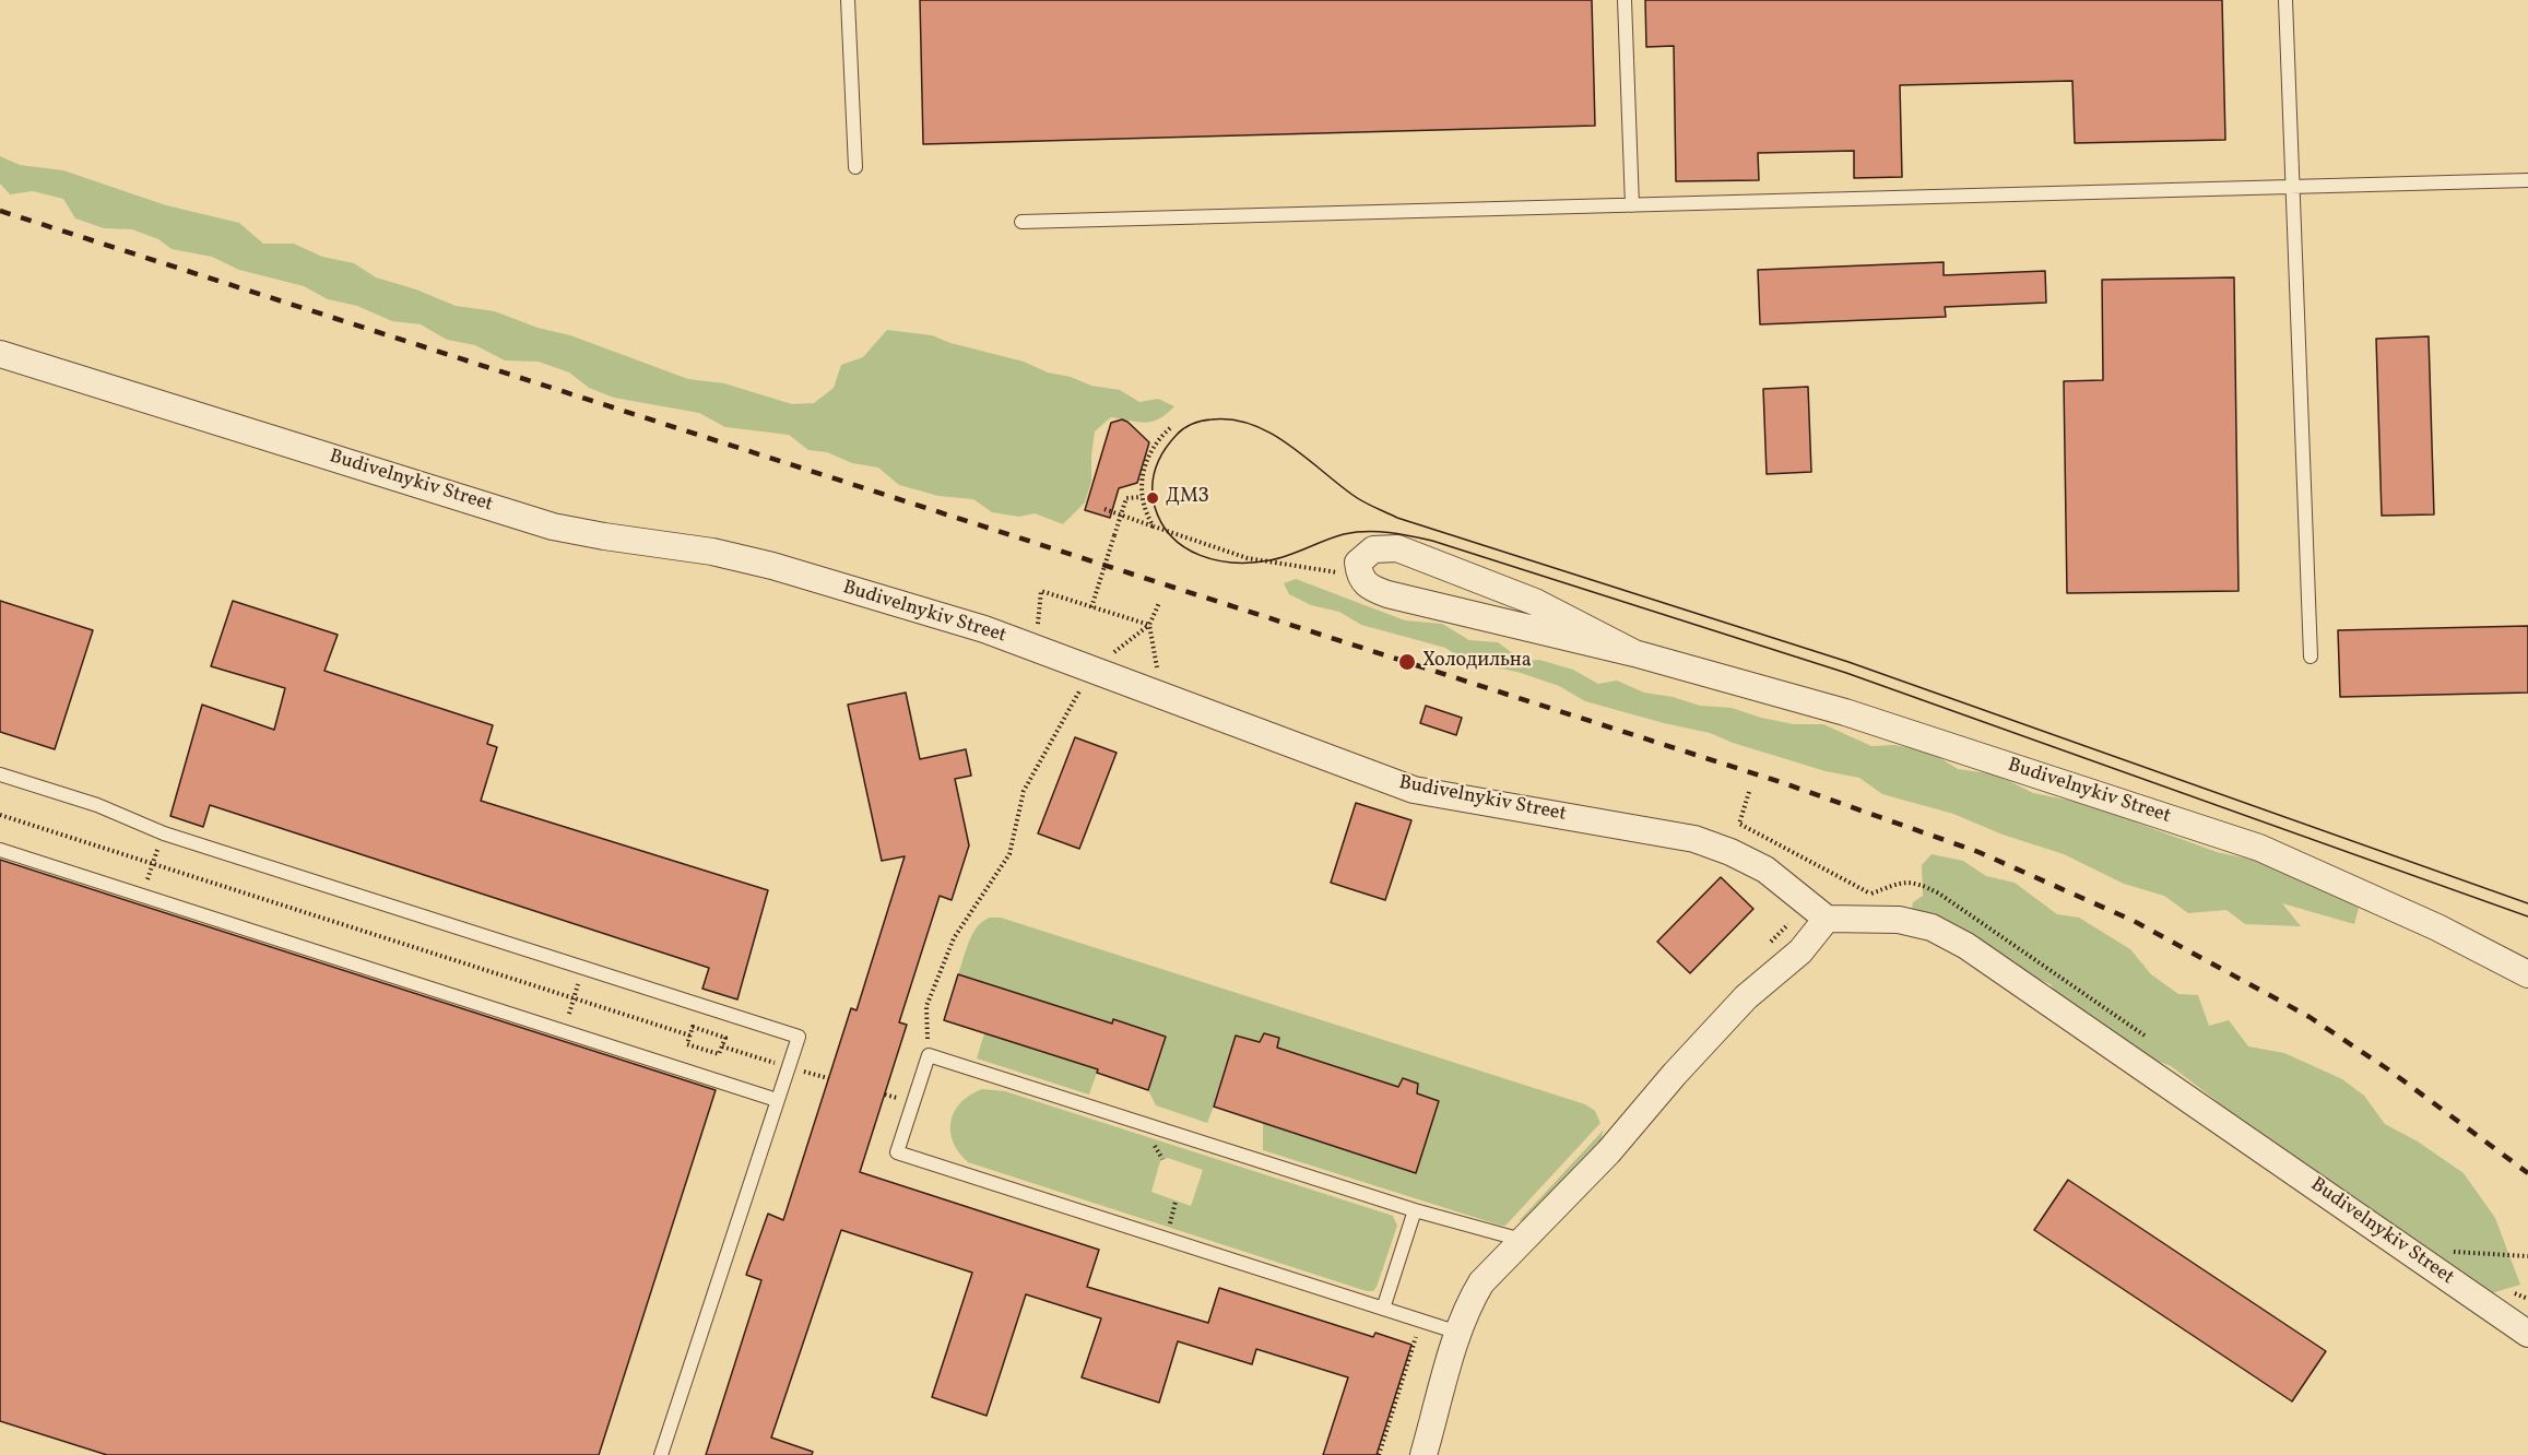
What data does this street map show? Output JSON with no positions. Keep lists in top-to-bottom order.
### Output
{
  "streets": {
    "street": ["Budivelnykiv Street"]
  },
  "places": ["ДМЗ", "Холодильна"]
}
